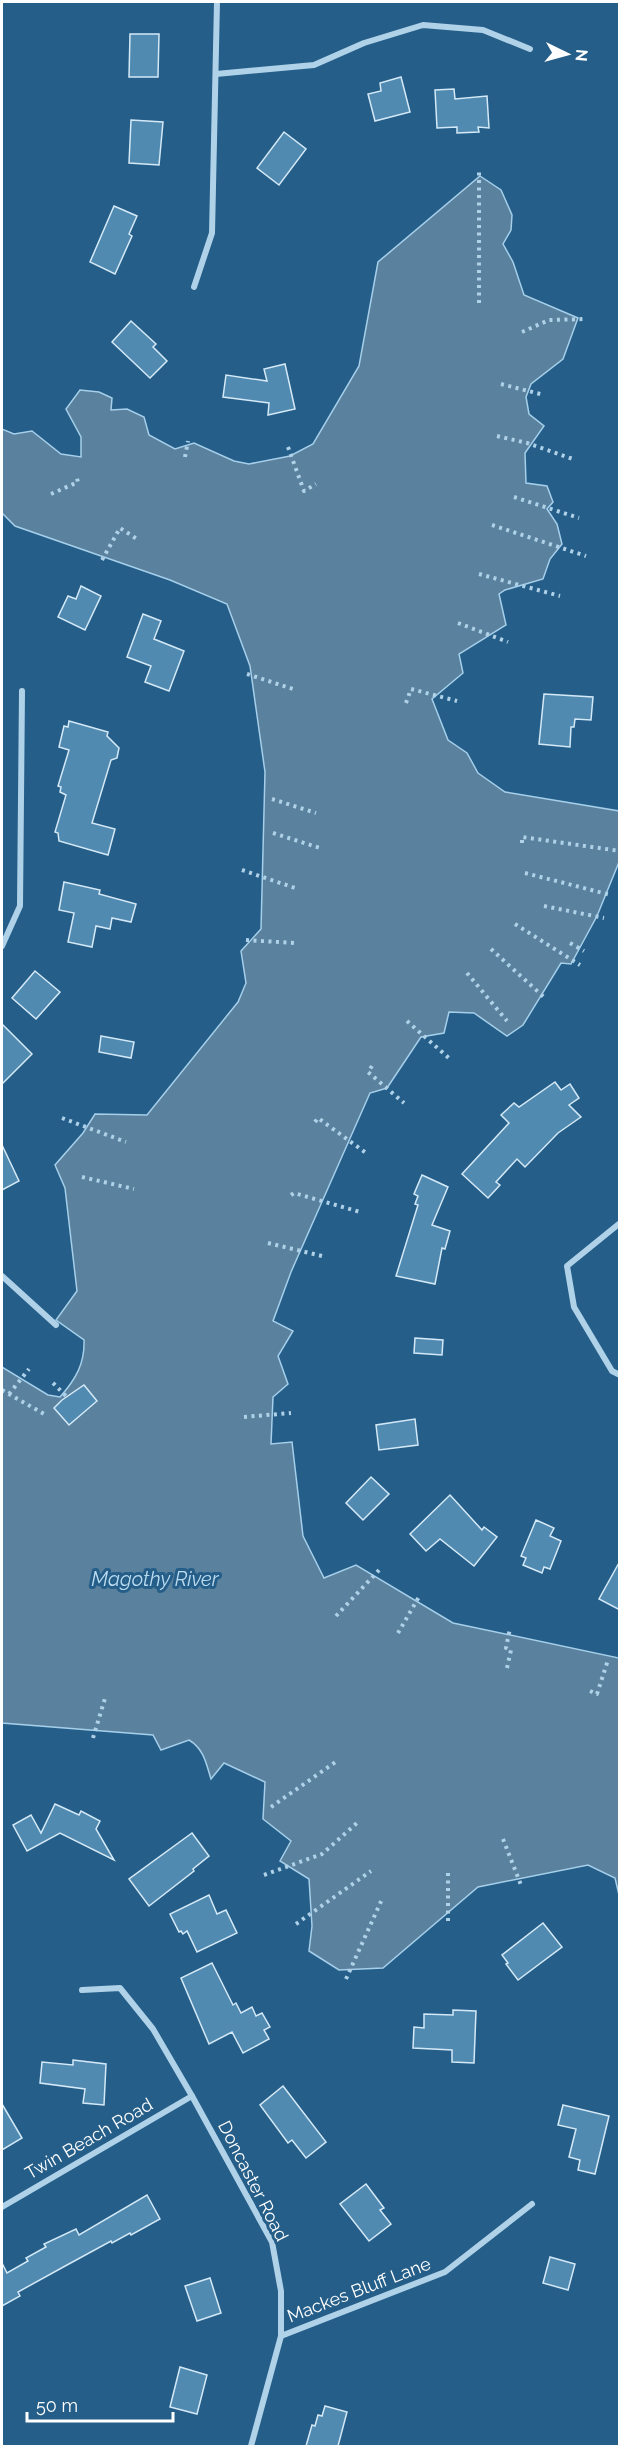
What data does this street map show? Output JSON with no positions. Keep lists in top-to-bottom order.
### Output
{
  "streets": {
    "street": ["Twin Beach Road", "Doncaster Road", "Mackes Bluff Lane"]
  },
  "crossings": [
    ["Twin Beach Road", "Doncaster Road"],
    ["Doncaster Road", "Mackes Bluff Lane"]
  ],
  "water": ["Magothy River"],
  "scale_bar": "50 m",
  "north": "right"
}
